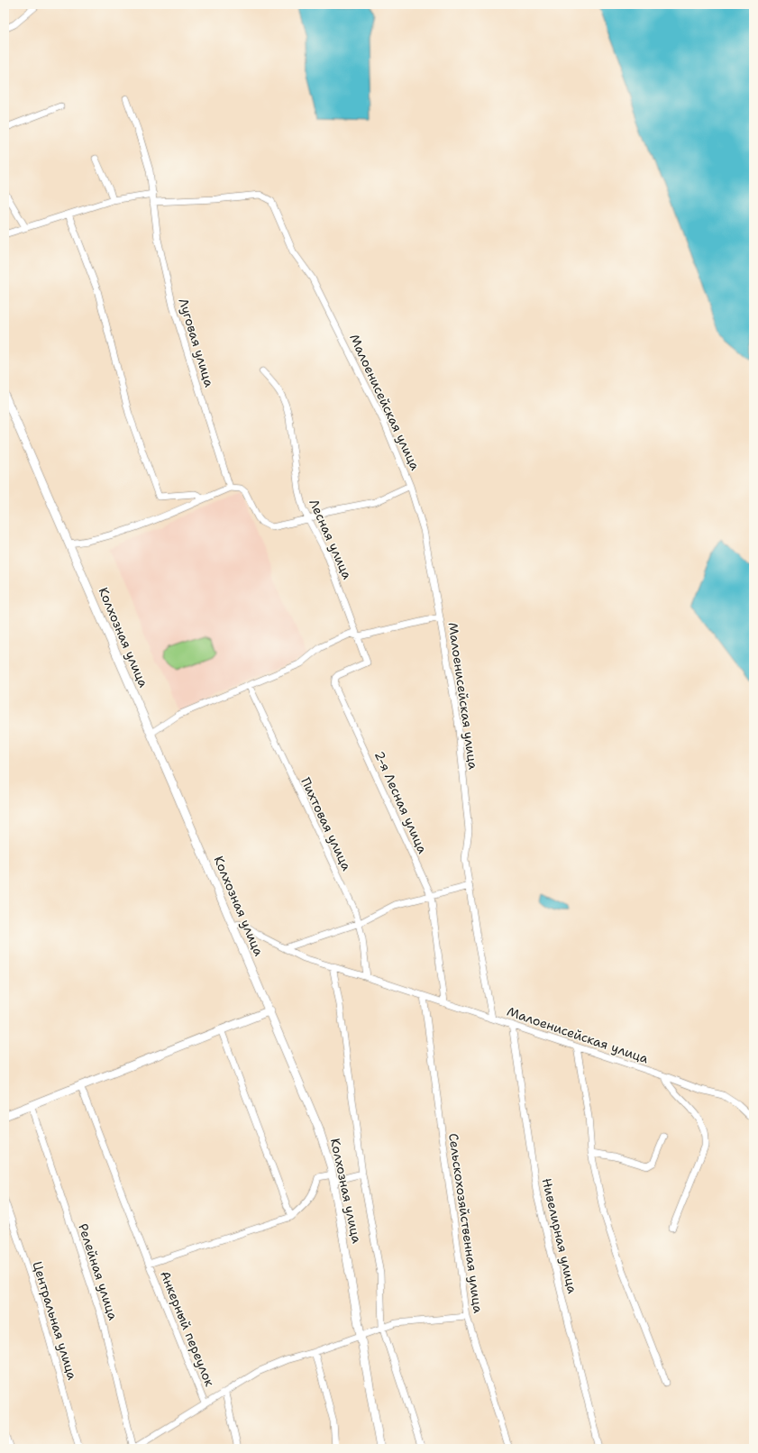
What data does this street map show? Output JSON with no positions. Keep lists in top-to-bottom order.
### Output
{
  "streets": {
    "main road": ["Колхозная улица"],
    "street": [
      "Луговая улица",
      "Малоенисейская улица",
      "Лесная улица",
      "2-я Лесная улица",
      "Пихтовая улица",
      "Сельскохозяйственная улица",
      "Нивелирная улица",
      "Релейная улица",
      "Центральная улица",
      "Анкерный переулок"
    ]
  },
  "crossings": [
    ["Луговая улица", "Малоенисейская улица"],
    ["Малоенисейская улица", "Нивелирная улица"],
    ["Лесная улица", "2-я Лесная улица"]
  ]
}
